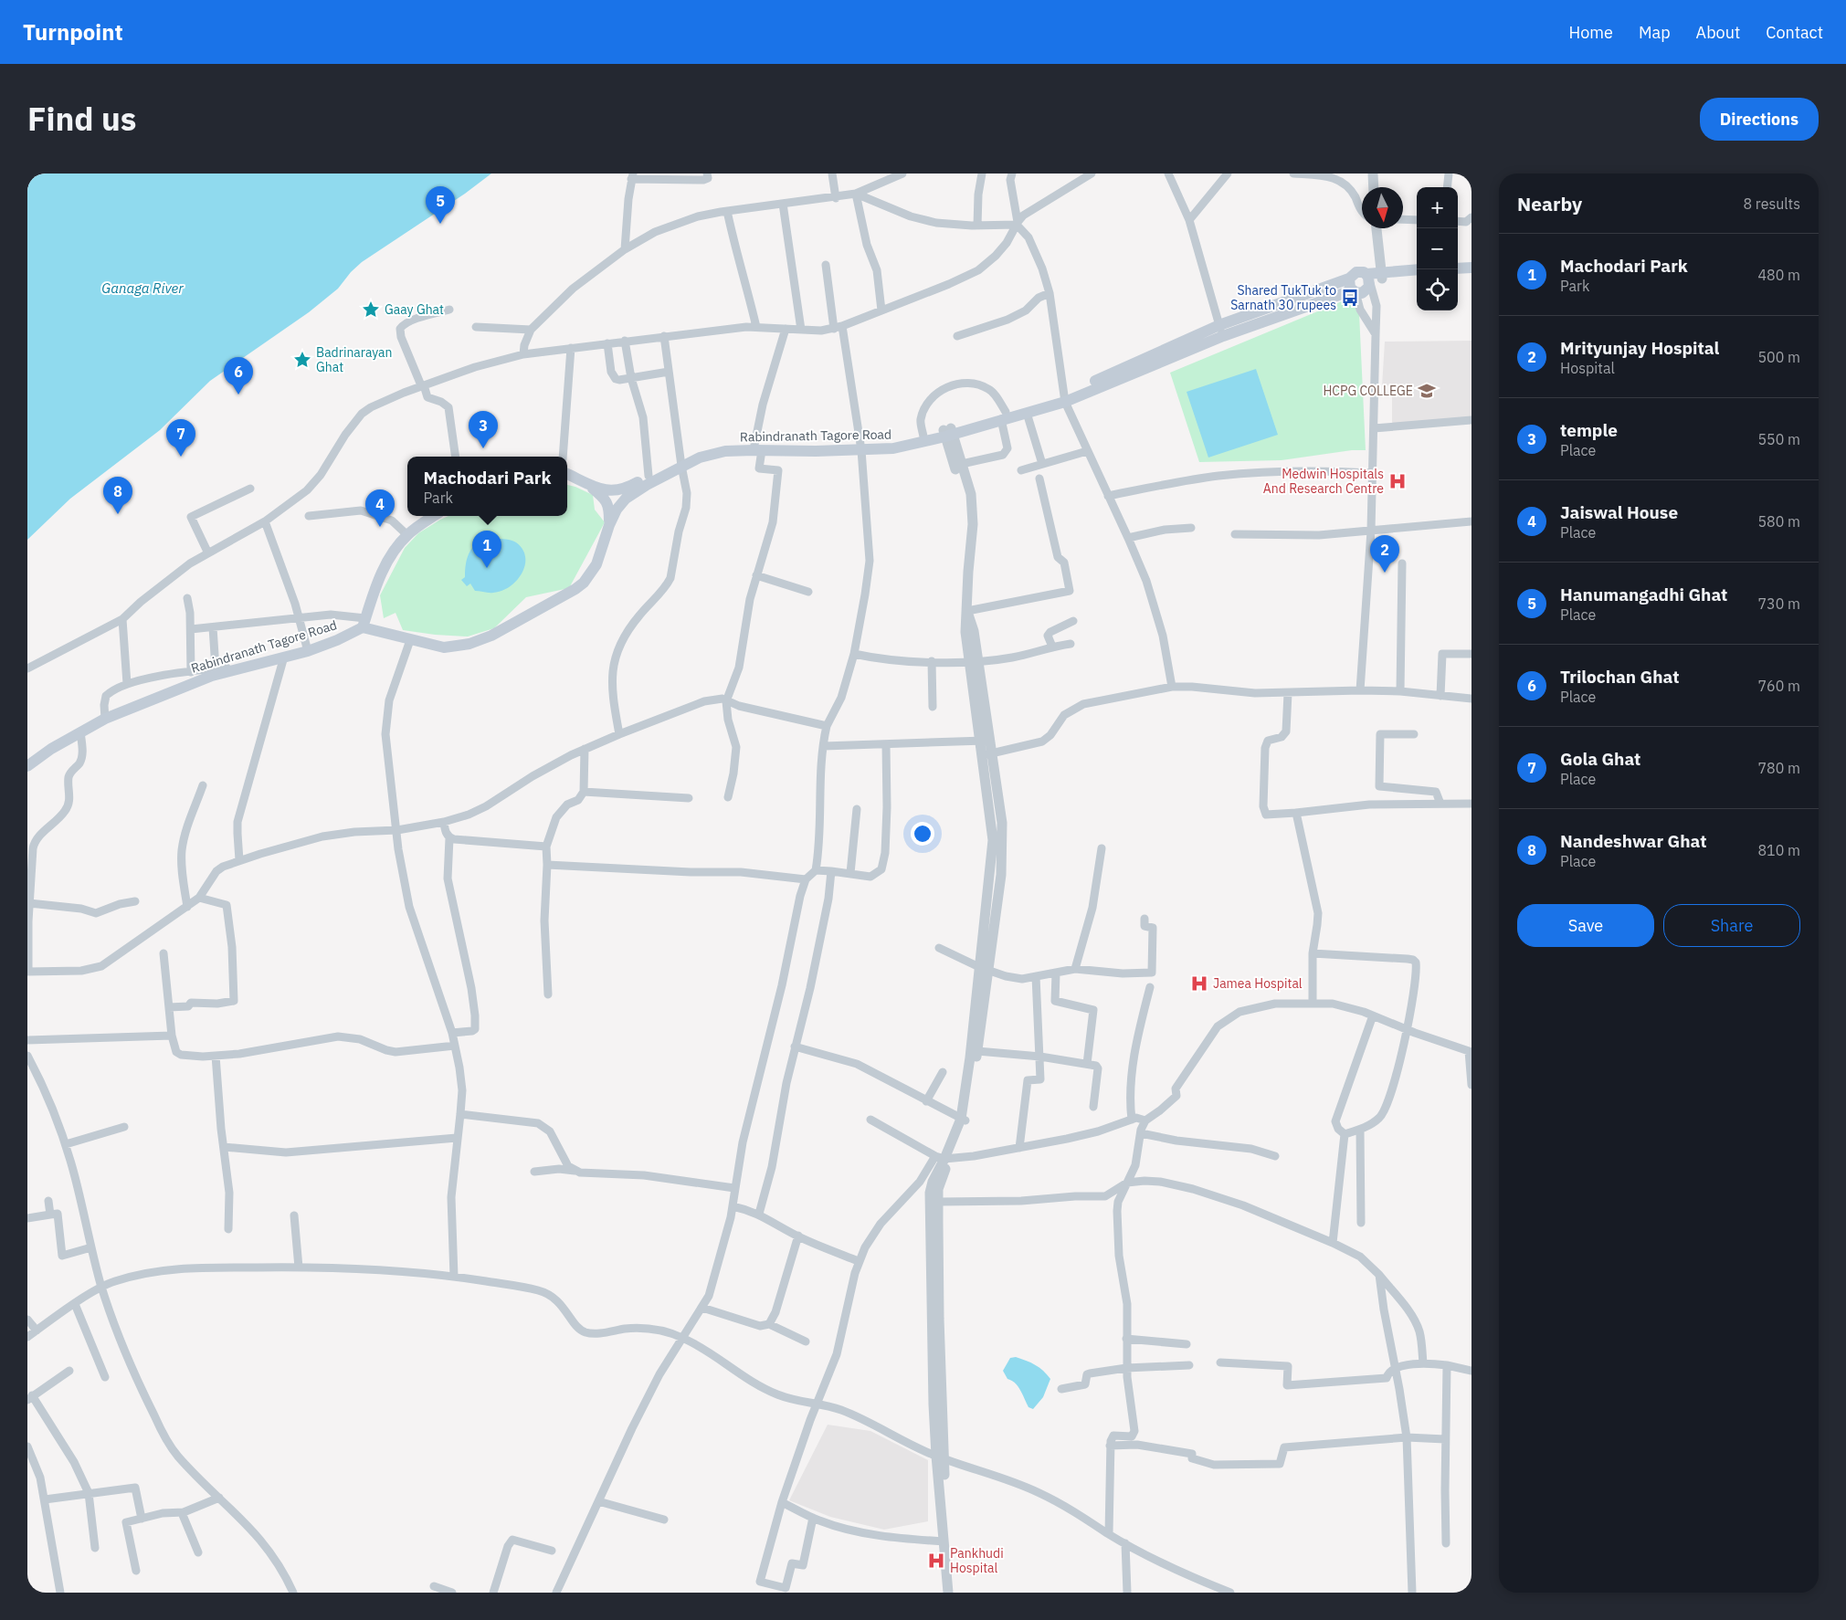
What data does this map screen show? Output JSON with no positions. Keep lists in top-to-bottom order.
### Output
{
  "streets": {
    "main road": ["Rabindranath Tagore Road"]
  },
  "water": ["Ganaga River"],
  "places": {
    "bus stop": ["Shared TukTuk to Sarnath 30 rupees"],
    "place": ["Gaay Ghat", "Badrinarayan Ghat"],
    "school or university": ["HCPG COLLEGE"],
    "hospital": ["Medwin Hospitals And Research Centre", "Jamea Hospital", "Pankhudi Hospital"]
  },
  "north": "bottom",
  "page": {
    "header": "Turnpoint",
    "nav": [
      "Home",
      "Map",
      "About",
      "Contact"
    ],
    "title": "Find us",
    "buttons": [
      "Directions",
      ["Save", "Share"]
    ],
    "heading": ["Nearby", "8 results"],
    "pins": [
      "5",
      "6",
      "3",
      "7",
      "8",
      "4",
      "1",
      "2"
    ],
    "map_buttons": ["+", "−"],
    "list": [
      {
        "mark": "1",
        "name": "Machodari Park",
        "note": "Park",
        "value": "480 m"
      },
      {
        "mark": "2",
        "name": "Mrityunjay Hospital",
        "note": "Hospital",
        "value": "500 m"
      },
      {
        "mark": "3",
        "name": "temple",
        "note": "Place",
        "value": "550 m"
      },
      {
        "mark": "4",
        "name": "Jaiswal House",
        "note": "Place",
        "value": "580 m"
      },
      {
        "mark": "5",
        "name": "Hanumangadhi Ghat",
        "note": "Place",
        "value": "730 m"
      },
      {
        "mark": "6",
        "name": "Trilochan Ghat",
        "note": "Place",
        "value": "760 m"
      },
      {
        "mark": "7",
        "name": "Gola Ghat",
        "note": "Place",
        "value": "780 m"
      },
      {
        "mark": "8",
        "name": "Nandeshwar Ghat",
        "note": "Place",
        "value": "810 m"
      }
    ],
    "popup": ["Machodari Park", "Park"]
  }
}
